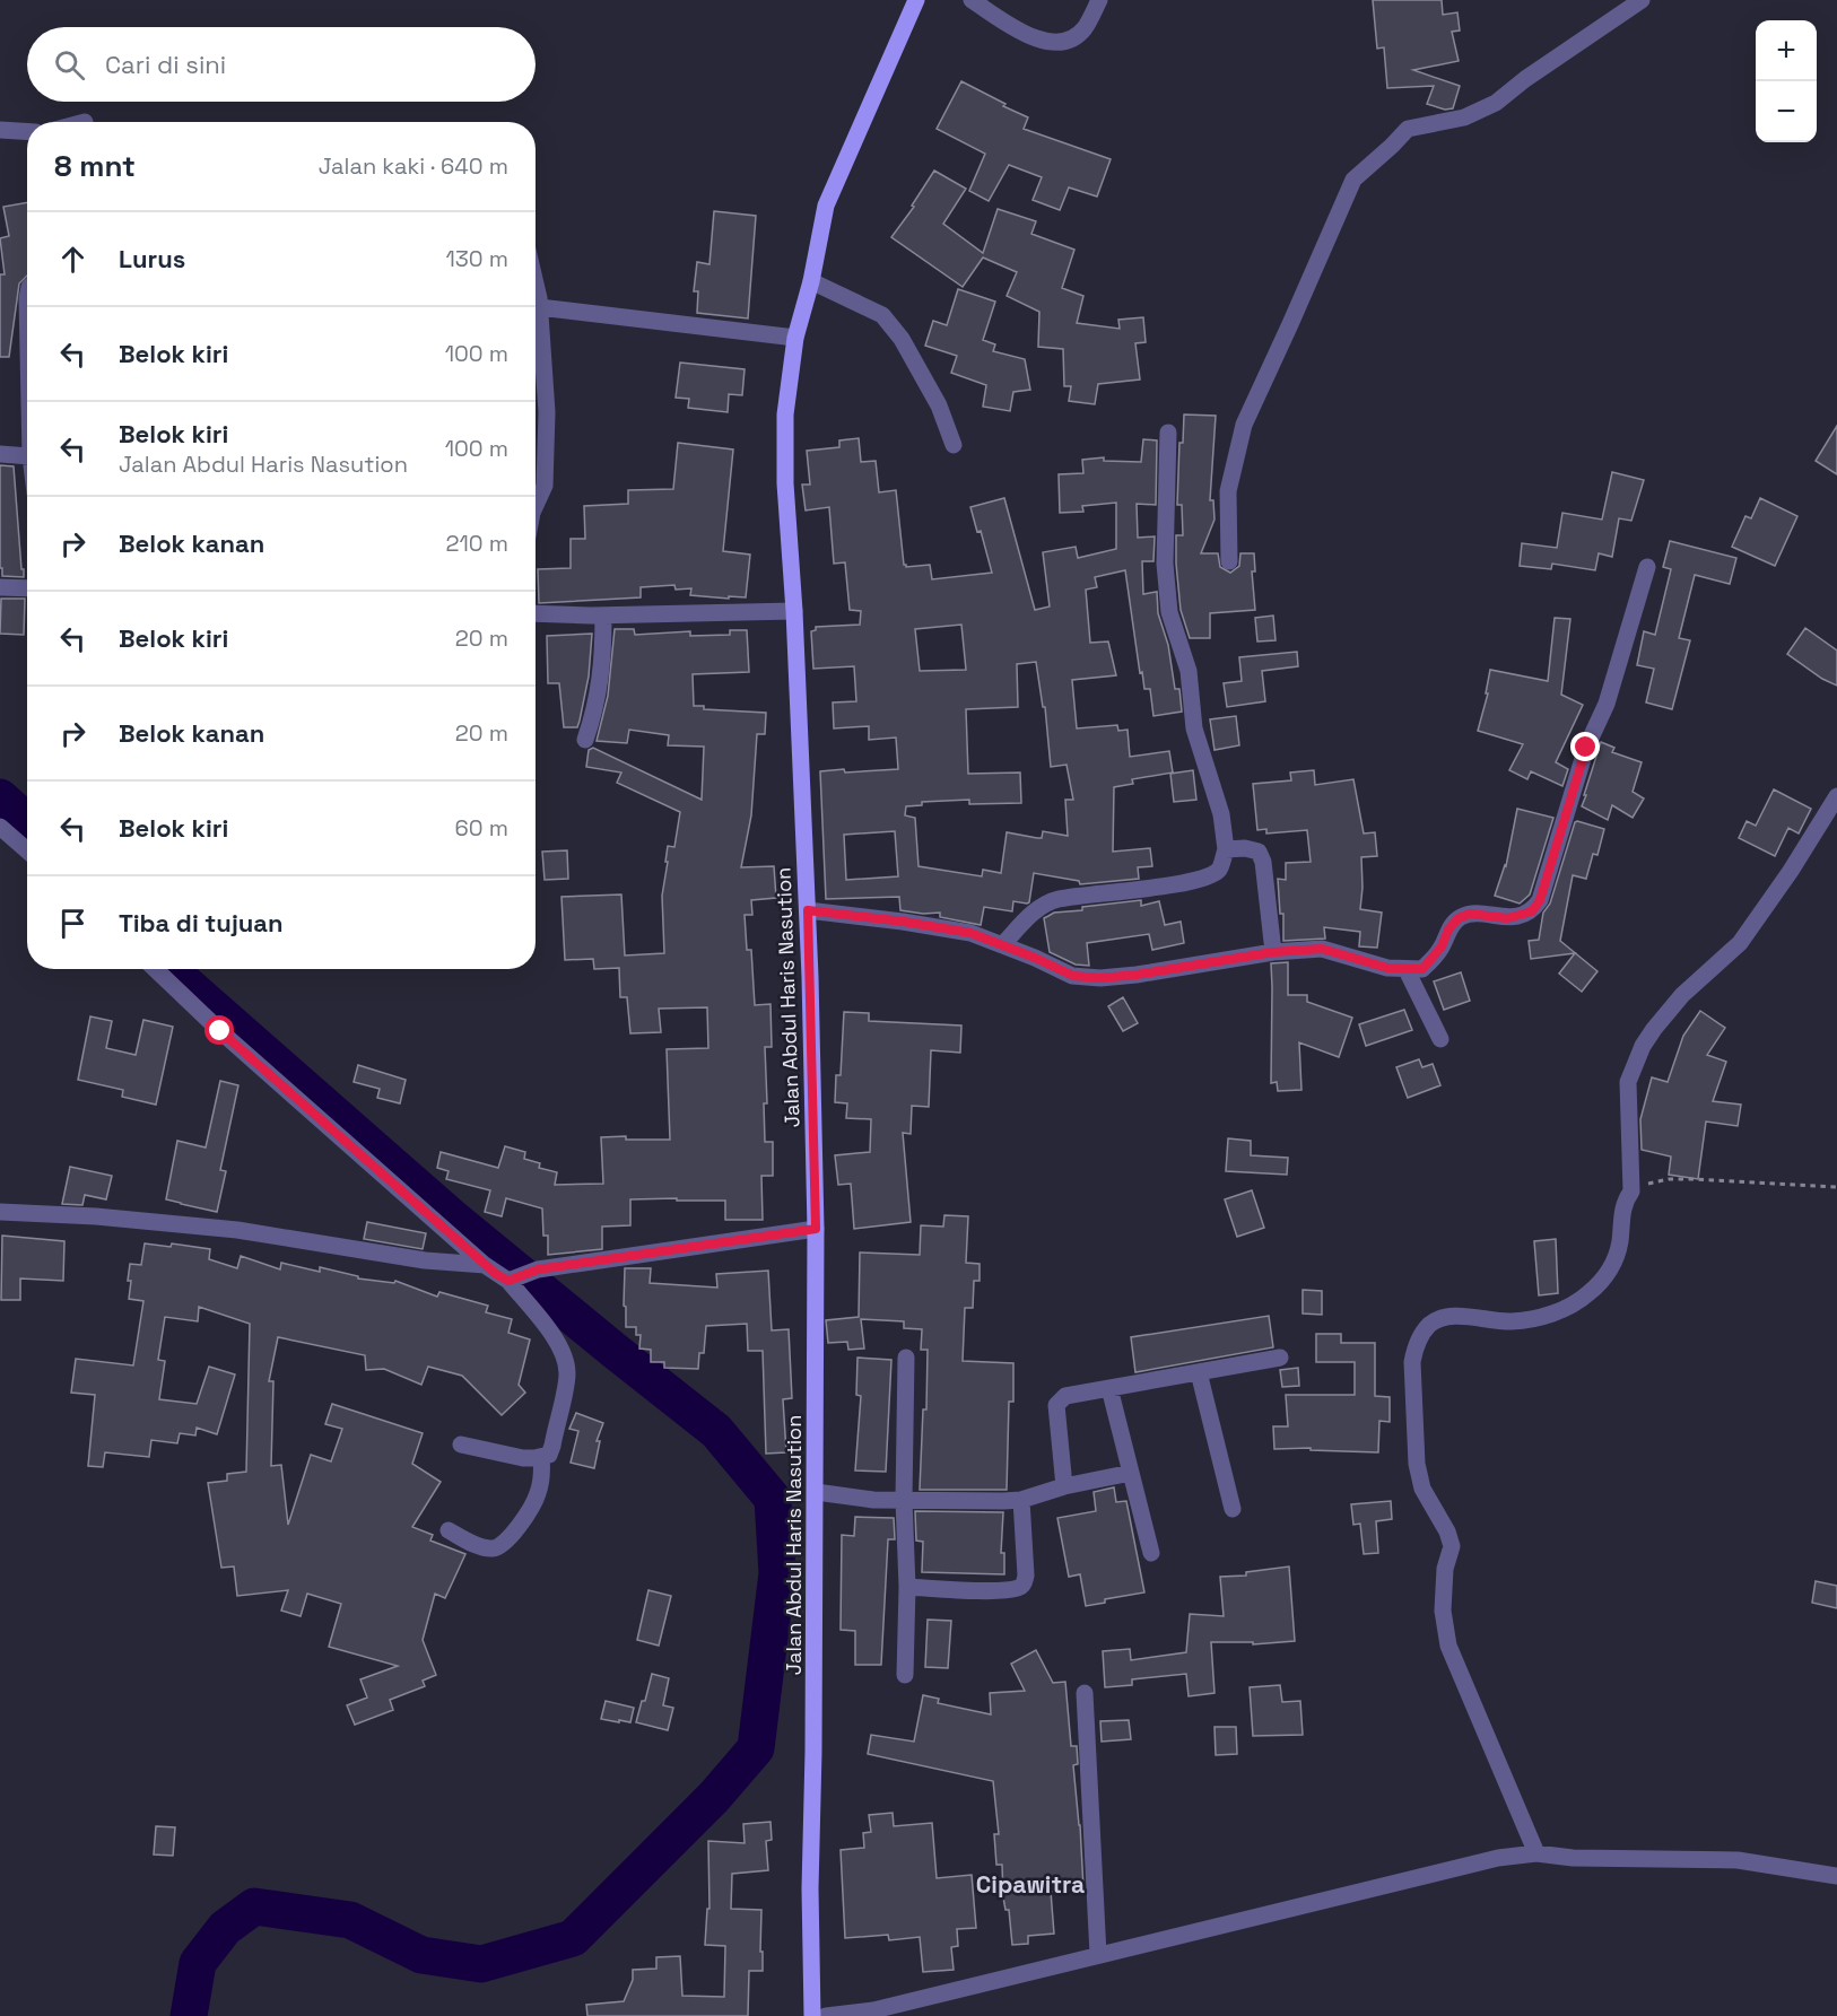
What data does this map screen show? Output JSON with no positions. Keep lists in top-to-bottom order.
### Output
{
  "streets": {
    "main road": ["Jalan Abdul Haris Nasution"]
  },
  "districts": ["Cipawitra"],
  "page": {
    "map_buttons": ["+", "−"],
    "search": "Cari di sini",
    "heading": ["8 mnt", "Jalan kaki · 640 m"],
    "list": [
      ["Lurus", "130 m"],
      ["Belok kiri", "100 m"],
      ["Belok kiri", "Jalan Abdul Haris Nasution", "100 m"],
      ["Belok kanan", "210 m"],
      ["Belok kiri", "20 m"],
      ["Belok kanan", "20 m"],
      ["Belok kiri", "60 m"],
      "Tiba di tujuan"
    ]
  }
}
